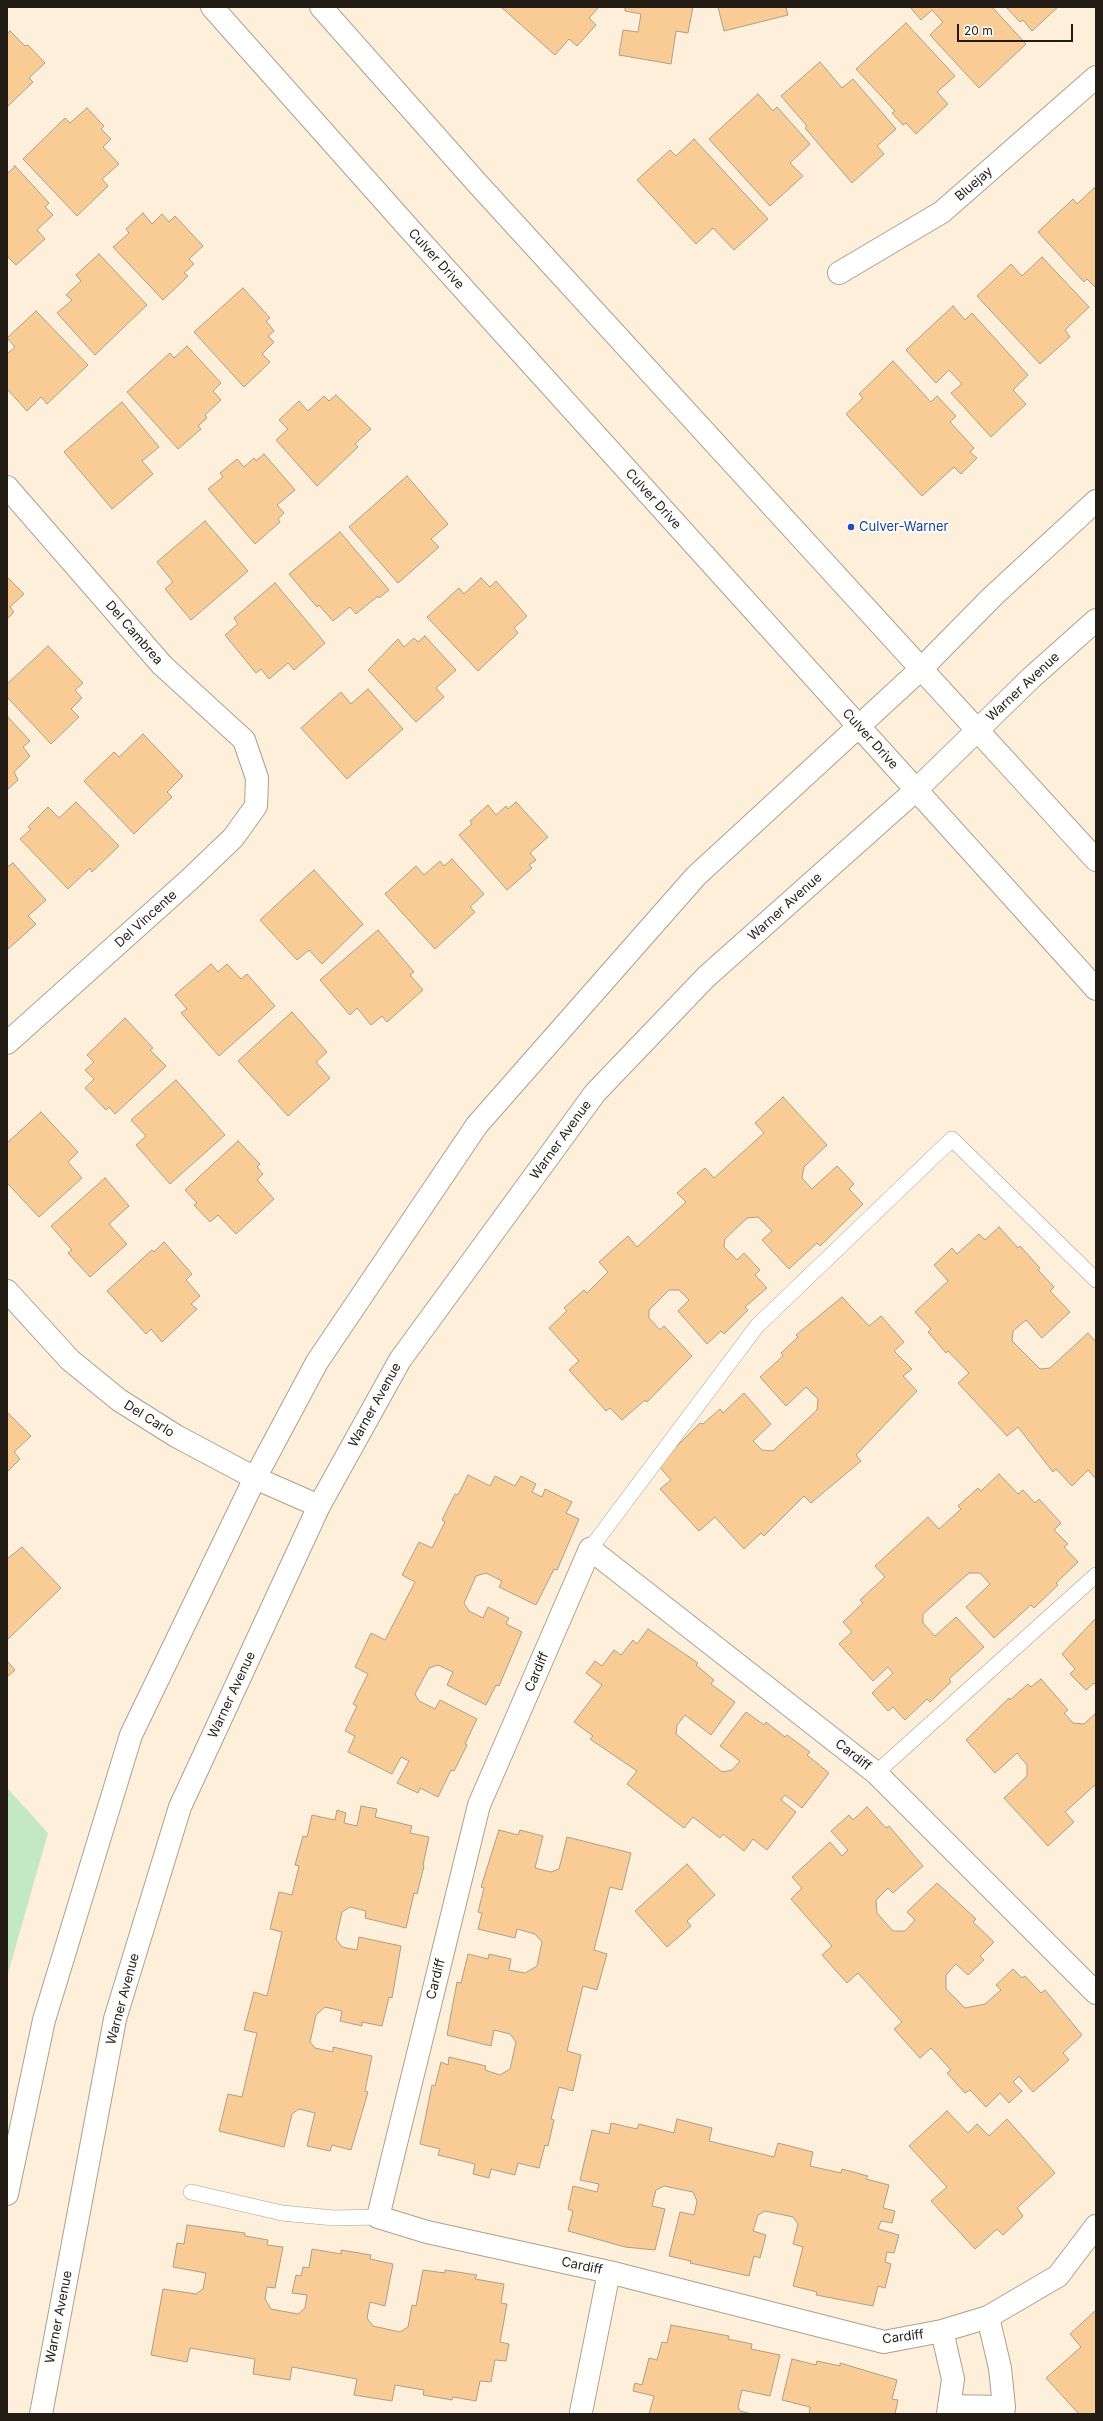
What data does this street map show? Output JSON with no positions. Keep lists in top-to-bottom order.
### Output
{
  "streets": {
    "street": [
      "Bluejay",
      "Culver Drive",
      "Del Cambrea",
      "Warner Avenue",
      "Del Vincente",
      "Del Carlo",
      "Cardiff"
    ]
  },
  "crossings": [
    ["Culver Drive", "Warner Avenue"],
    ["Del Cambrea", "Del Vincente"],
    ["Warner Avenue", "Del Carlo"]
  ],
  "places": ["Culver-Warner"],
  "scale_bar": "20 m"
}
